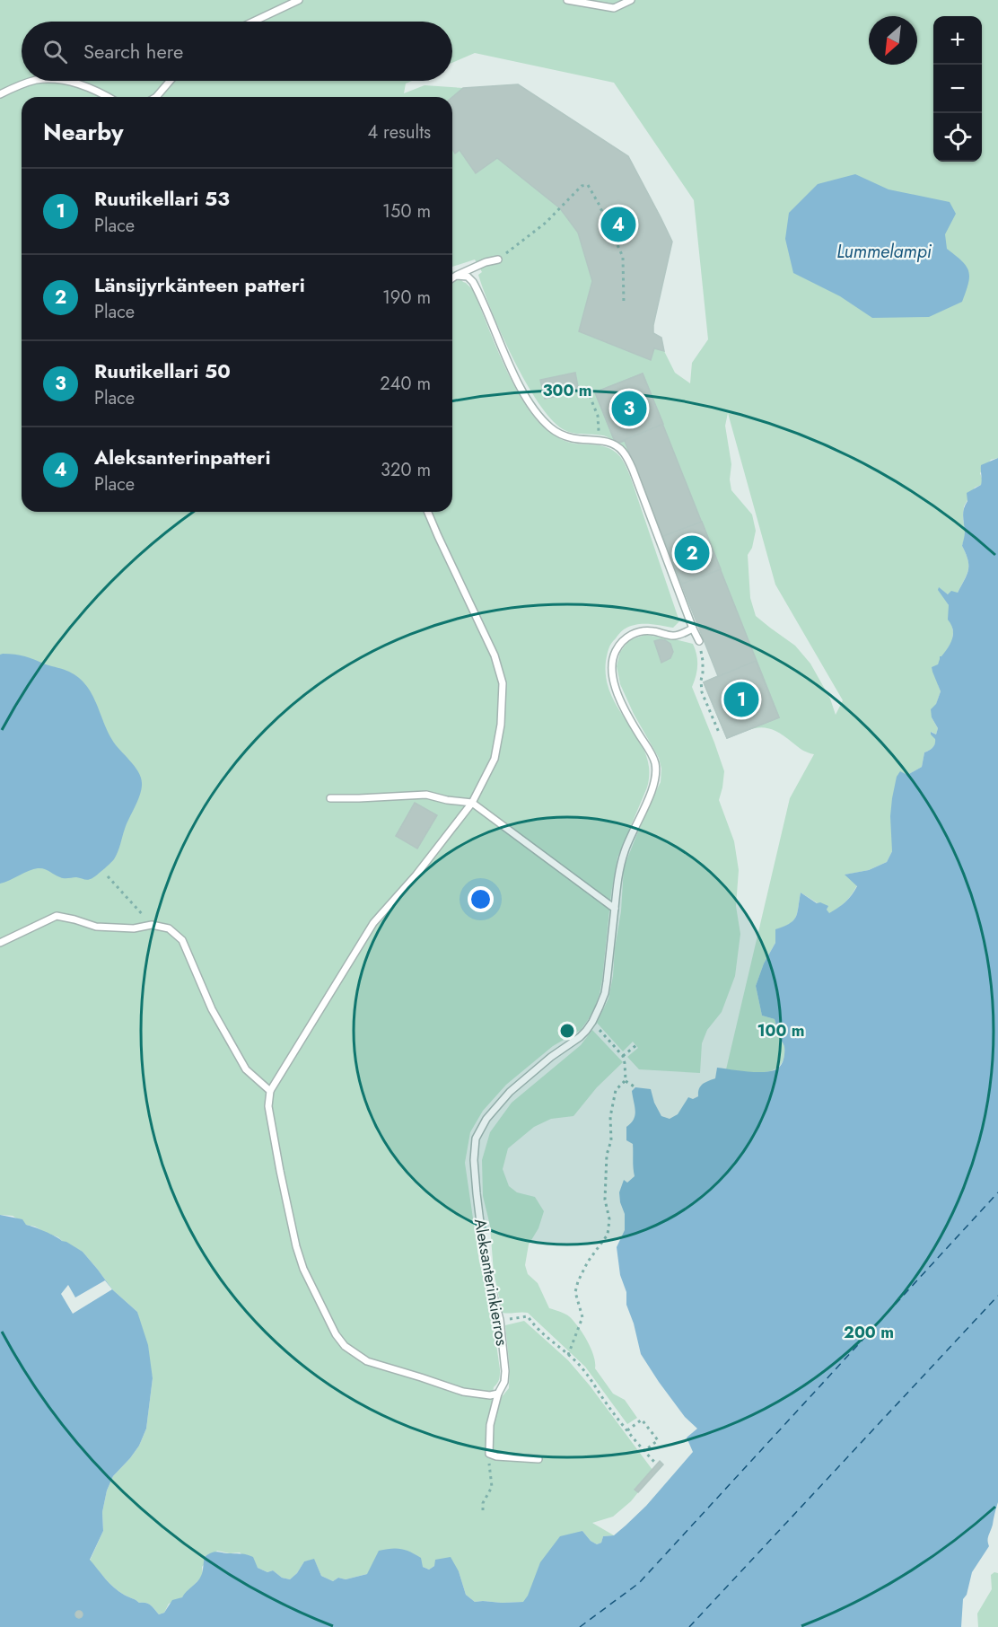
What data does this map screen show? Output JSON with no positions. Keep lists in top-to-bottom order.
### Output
{
  "streets": {
    "lane": ["Aleksanterinkierros"]
  },
  "water": ["Lummelampi"],
  "north": "bottom left",
  "page": {
    "map_buttons": ["+", "−"],
    "search": "Search here",
    "heading": ["Nearby", "4 results"],
    "list": [
      {
        "mark": "1",
        "name": "Ruutikellari 53",
        "note": "Place",
        "value": "150 m"
      },
      {
        "mark": "2",
        "name": "Länsijyrkänteen patteri",
        "note": "Place",
        "value": "190 m"
      },
      {
        "mark": "3",
        "name": "Ruutikellari 50",
        "note": "Place",
        "value": "240 m"
      },
      {
        "mark": "4",
        "name": "Aleksanterinpatteri",
        "note": "Place",
        "value": "320 m"
      }
    ],
    "pins": [
      "4",
      "3",
      "2",
      "1"
    ]
  },
  "rings": ["300 m", "100 m", "200 m"]
}
